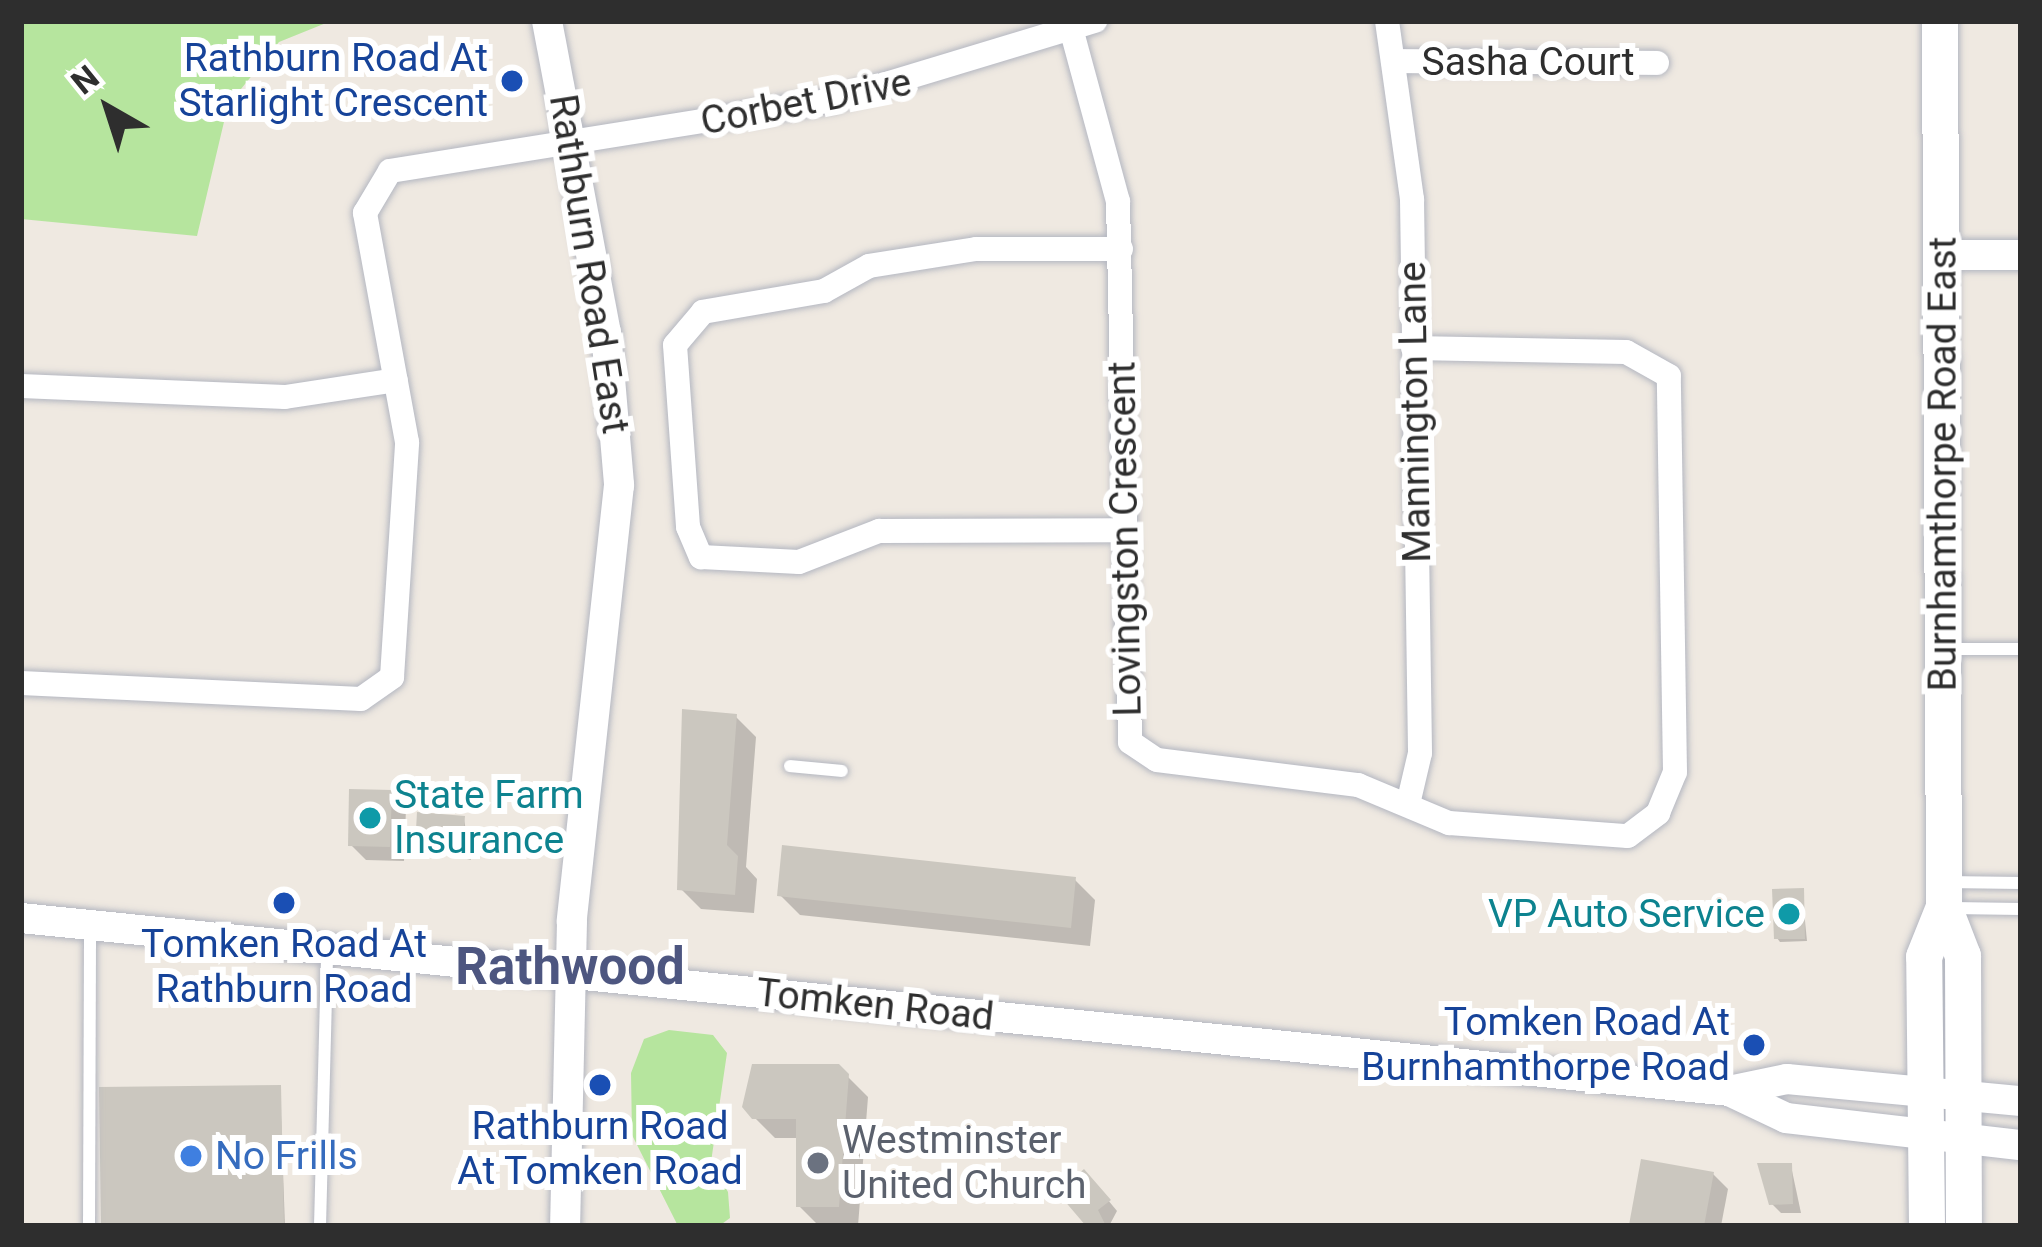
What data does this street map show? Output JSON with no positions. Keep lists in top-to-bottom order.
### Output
{
  "streets": {
    "main road": ["Burnhamthorpe Road East"],
    "street": [
      "Sasha Court",
      "Corbet Drive",
      "Rathburn Road East",
      "Mannington Lane",
      "Lovingston Crescent",
      "Tomken Road"
    ]
  },
  "crossings": [
    ["Sasha Court", "Mannington Lane"],
    ["Corbet Drive", "Rathburn Road East"],
    ["Corbet Drive", "Lovingston Crescent"],
    ["Rathburn Road East", "Tomken Road"],
    ["Mannington Lane", "Lovingston Crescent"],
    ["Burnhamthorpe Road East", "Tomken Road"]
  ],
  "districts": ["Rathwood"],
  "places": [
    "Rathburn Road At Starlight Crescent",
    "State Farm Insurance",
    "Tomken Road At Rathburn Road",
    "VP Auto Service",
    "Tomken Road At Burnhamthorpe Road",
    "Rathburn Road At Tomken Road",
    "No Frills",
    "Westminster United Church"
  ],
  "north": "top left"
}
